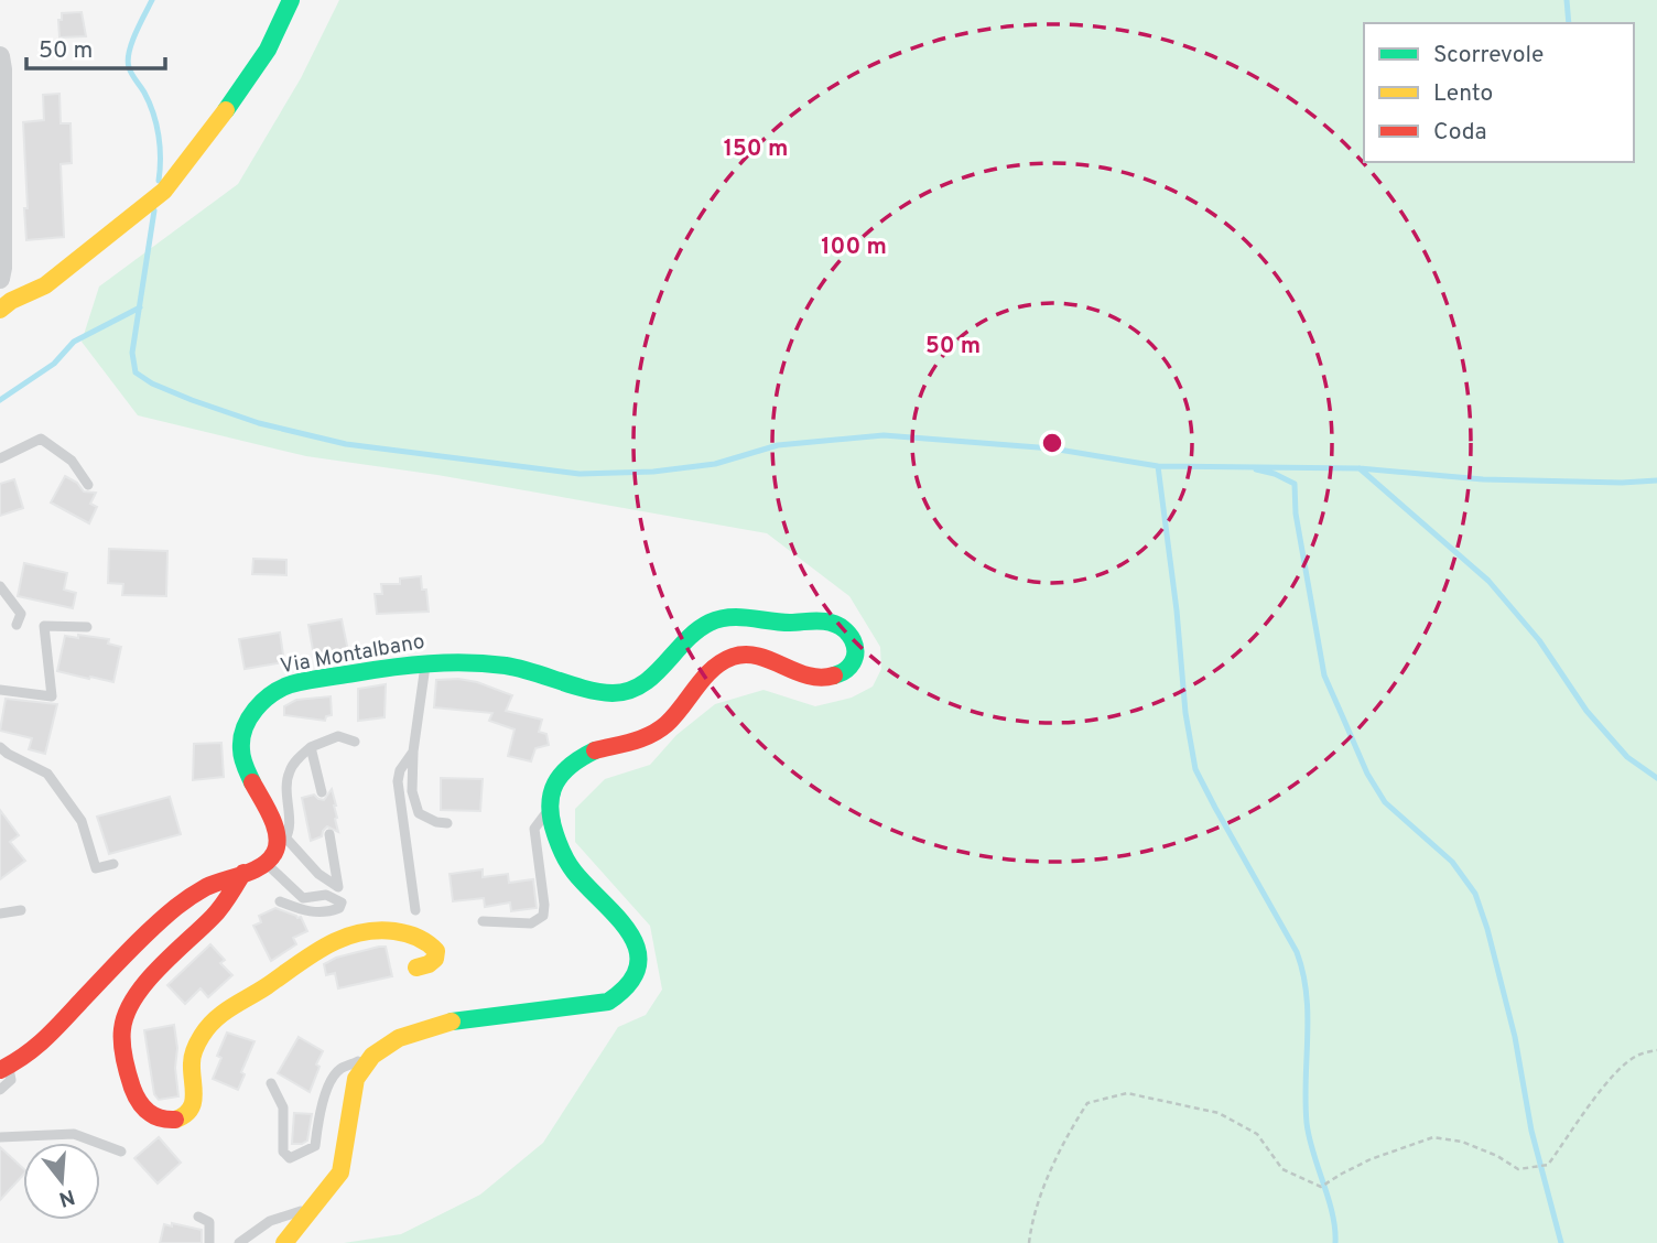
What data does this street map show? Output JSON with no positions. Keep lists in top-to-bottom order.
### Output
{
  "streets": {
    "street": ["Via Montalbano"]
  },
  "legend": ["Scorrevole", "Lento", "Coda"],
  "scale_bar": "50 m",
  "north": "bottom",
  "rings": ["150 m", "100 m", "50 m"]
}
